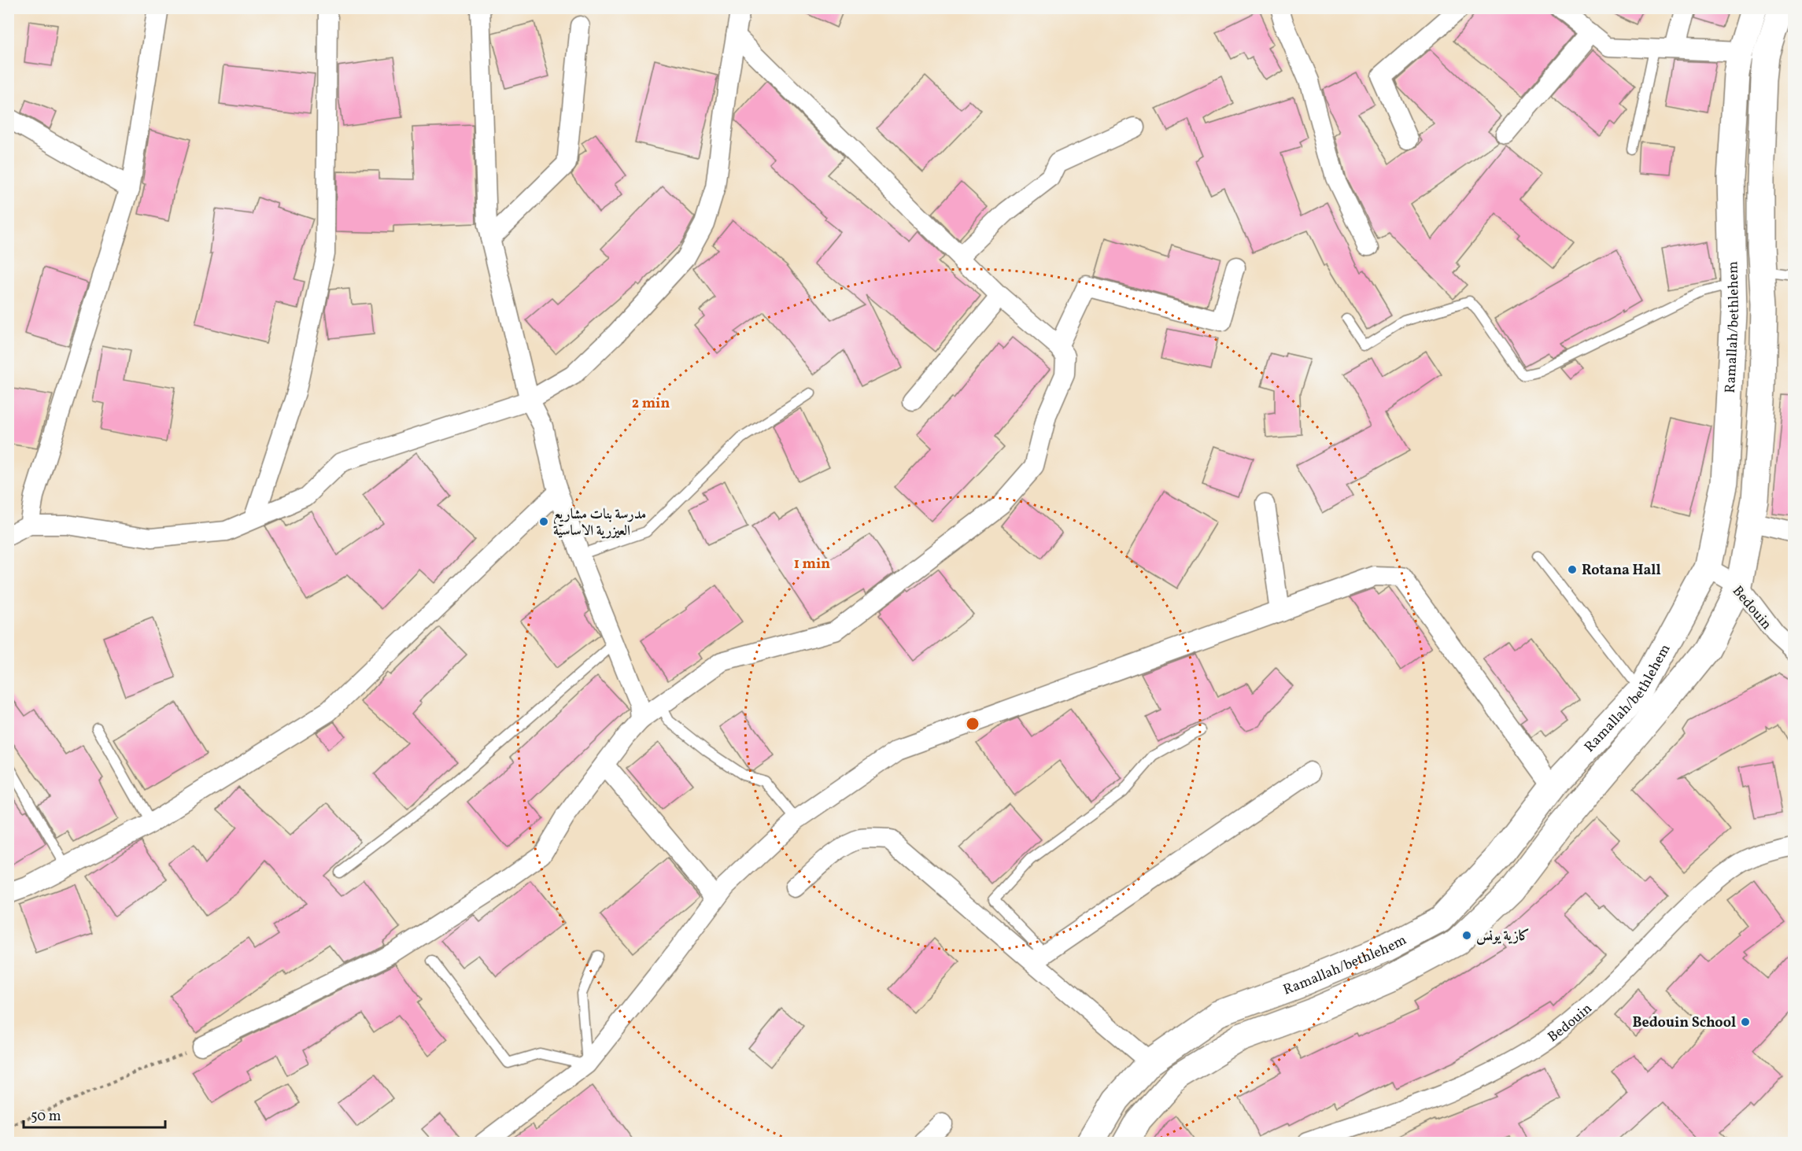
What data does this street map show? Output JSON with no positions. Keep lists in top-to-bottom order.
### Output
{
  "streets": {
    "main road": ["Ramallah/bethlehem"],
    "street": ["Bedouin"]
  },
  "crossings": [
    ["Ramallah/bethlehem", "Bedouin"]
  ],
  "places": [
    "مدرسة بنات مشاريع العيزرية الاساسية",
    "Rotana Hall",
    "كازية يونس",
    "Bedouin School"
  ],
  "scale_bar": "50 m",
  "rings": ["2 min", "1 min"]
}
